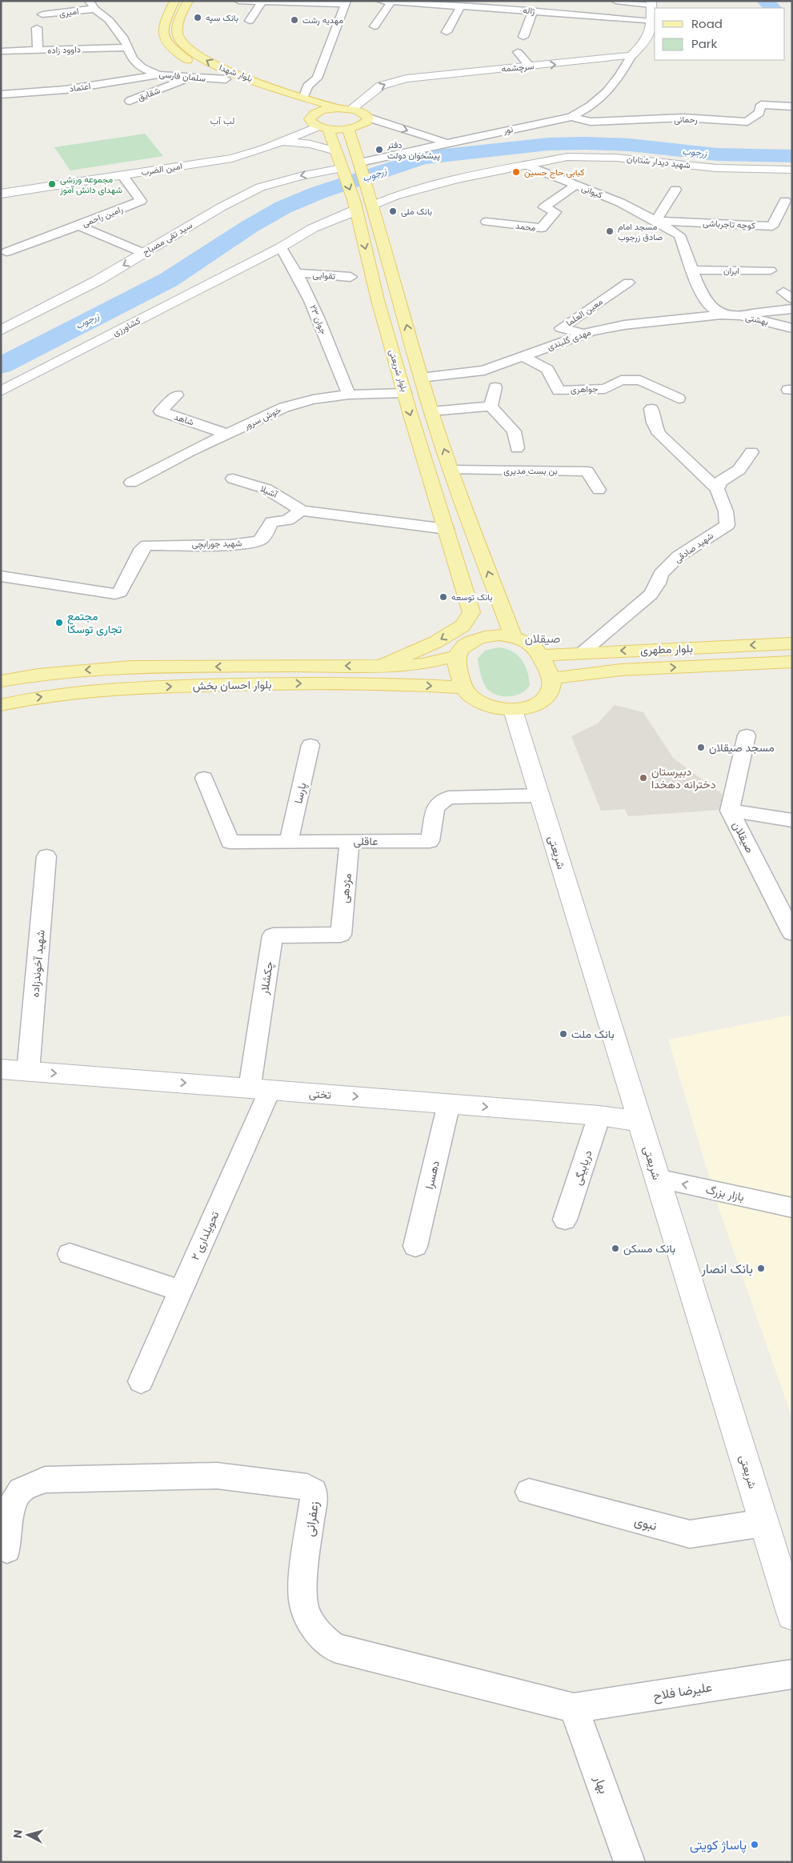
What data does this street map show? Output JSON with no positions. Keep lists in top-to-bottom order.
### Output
{
  "streets": {
    "main road": [
      "سرچشمه",
      "بلوار شهدا",
      "شهید دیدار شتابان",
      "امین الضرب",
      "سید تقی مصباح",
      "کشاورزی",
      "بلوار شریعتی",
      "بلوار مطهری",
      "بلوار احسان بخش",
      "شریعتی",
      "تختی"
    ],
    "street": [
      "ژاله",
      "امیری",
      "داوود زاده",
      "سلمان فارسی",
      "اعتماد",
      "شقایق",
      "رحمانی",
      "نور",
      "کیوانی",
      "رامین راحمی",
      "کوچه تاجرباشی",
      "محمد",
      "ایران",
      "تقوایی",
      "معین العلما",
      "جوان ۲۳",
      "بهشتی",
      "مهدی گلبندی",
      "جواهری",
      "خوش سرور",
      "شاهد",
      "بن بست مدیری",
      "آشیلا",
      "شهید جورابچی",
      "شهید صادقی",
      "پارسا",
      "صیقلان",
      "عاقلی",
      "مژدهی",
      "شهید آخوندزاده",
      "چکشلار",
      "دریابیگی",
      "دهسرا",
      "بازار بزرگ",
      "تحویلداری ۲",
      "زعفرانی",
      "نبوی",
      "علیرضا فلاح",
      "بهار"
    ]
  },
  "crossings": [
    ["امیری", "سلمان فارسی"],
    ["داوود زاده", "سلمان فارسی"],
    ["سرچشمه", "نور"],
    ["بلوار شهدا", "سلمان فارسی"],
    ["بلوار شهدا", "بلوار شریعتی"],
    ["سلمان فارسی", "اعتماد"],
    ["سلمان فارسی", "شقایق"],
    ["رحمانی", "نور"],
    ["شهید دیدار شتابان", "کیوانی"],
    ["امین الضرب", "رامین راحمی"],
    ["امین الضرب", "بلوار شریعتی"],
    ["کیوانی", "کوچه تاجرباشی"],
    ["کیوانی", "محمد"],
    ["کیوانی", "ایران"],
    ["کیوانی", "بهشتی"],
    ["کیوانی", "مهدی گلبندی"],
    ["رامین راحمی", "سید تقی مصباح"],
    ["سید تقی مصباح", "بلوار شریعتی"],
    ["تقوایی", "جوان ۲۳"],
    ["معین العلما", "مهدی گلبندی"],
    ["جوان ۲۳", "کشاورزی"],
    ["جوان ۲۳", "خوش سرور"],
    ["بهشتی", "مهدی گلبندی"],
    ["کشاورزی", "بلوار شریعتی"],
    ["مهدی گلبندی", "بلوار شریعتی"],
    ["مهدی گلبندی", "جواهری"],
    ["بلوار شریعتی", "خوش سرور"],
    ["بلوار شریعتی", "بن بست مدیری"],
    ["بلوار شریعتی", "بلوار مطهری"],
    ["بلوار شریعتی", "بلوار احسان بخش"],
    ["بلوار شریعتی", "شریعتی"],
    ["خوش سرور", "شاهد"],
    ["آشیلا", "شهید جورابچی"],
    ["شهید صادقی", "بلوار مطهری"],
    ["بلوار مطهری", "بلوار احسان بخش"],
    ["بلوار مطهری", "شریعتی"],
    ["بلوار احسان بخش", "شریعتی"],
    ["پارسا", "عاقلی"],
    ["عاقلی", "شریعتی"],
    ["عاقلی", "مژدهی"],
    ["شریعتی", "تختی"],
    ["شریعتی", "بازار بزرگ"],
    ["شریعتی", "نبوی"],
    ["مژدهی", "چکشلار"],
    ["شهید آخوندزاده", "تختی"],
    ["چکشلار", "تختی"],
    ["چکشلار", "تحویلداری ۲"],
    ["تختی", "دریابیگی"],
    ["تختی", "دهسرا"],
    ["تختی", "تحویلداری ۲"],
    ["زعفرانی", "علیرضا فلاح"],
    ["زعفرانی", "بهار"],
    ["علیرضا فلاح", "بهار"]
  ],
  "one_way": ["سید تقی مصباح", "تختی", "بازار بزرگ"],
  "districts": ["لب آب", "صیقلان"],
  "water": ["زرجوب"],
  "places": [
    "بانک سپه",
    "مهدیه رشت",
    "دفتر پیشخوان دولت",
    "کبابی حاج حسین",
    "مجموعه ورزشی شهدای دانش آموز",
    "بانک ملی",
    "مسجد امام صادق زرجوب",
    "بانک توسعه",
    "مجتمع تجاری توسکا",
    "مسجد صیقلان",
    "دبیرستان دخترانه دهخدا",
    "بانک ملت",
    "بانک مسکن",
    "بانک انصار",
    "پاساژ کویتی"
  ],
  "legend": ["Road", "Park"],
  "north": "left"
}
